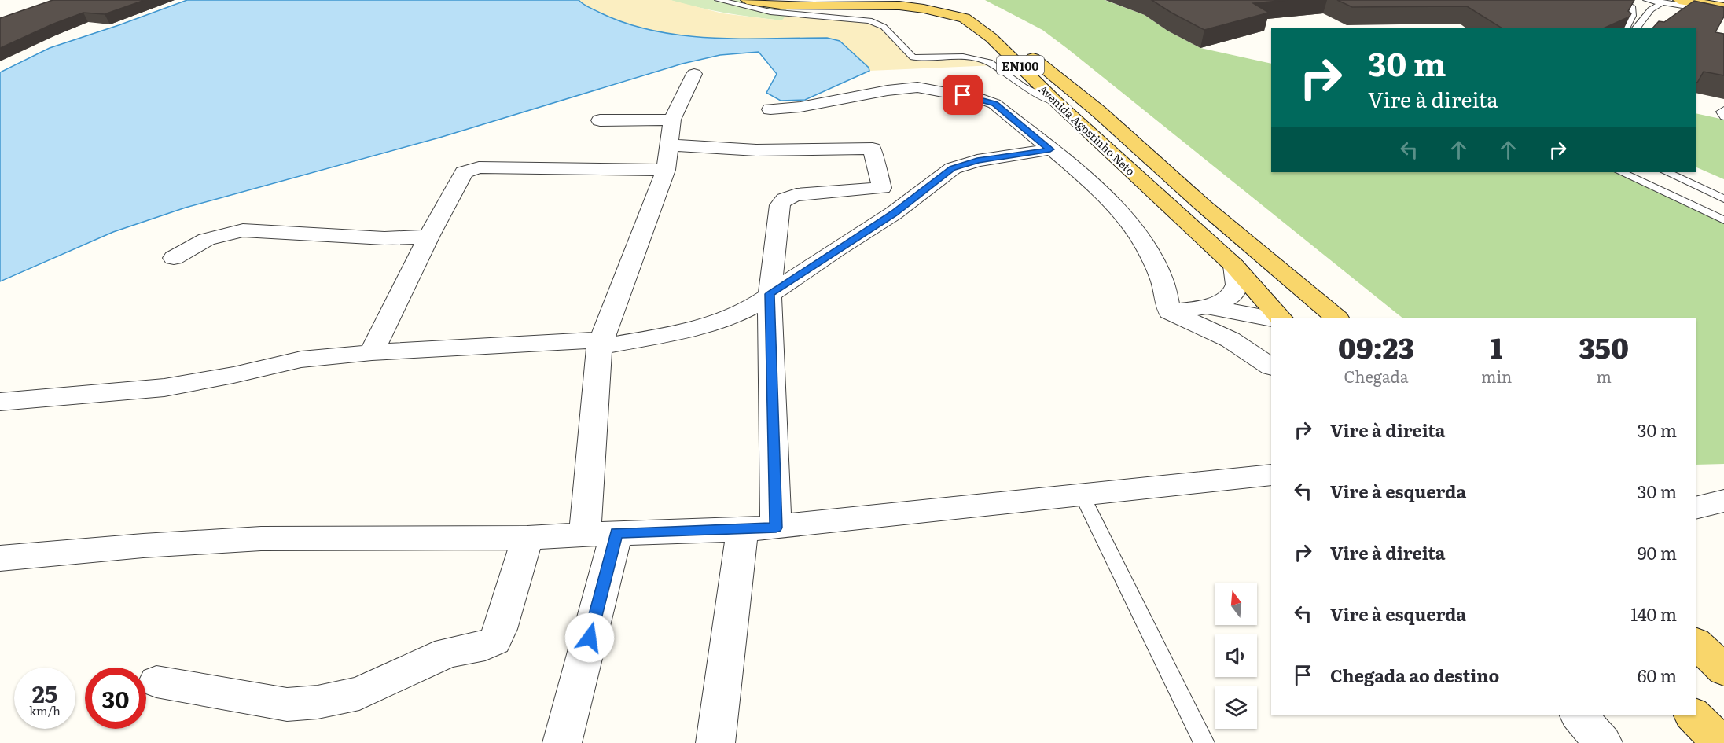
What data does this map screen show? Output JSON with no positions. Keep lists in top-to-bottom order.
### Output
{
  "streets": {
    "main road": ["EN100", "Avenida Agostinho Neto"]
  },
  "north": "top",
  "page": {
    "turn": ["30 m", "Vire à direita"],
    "eta": [
      "09:23",
      "Chegada",
      "1",
      "min",
      "350",
      "m"
    ],
    "list": [
      {
        "name": "Vire à direita",
        "value": "30 m"
      },
      {
        "name": "Vire à esquerda",
        "value": "30 m"
      },
      {
        "name": "Vire à direita",
        "value": "90 m"
      },
      {
        "name": "Vire à esquerda",
        "value": "140 m"
      },
      {
        "name": "Chegada ao destino",
        "value": "60 m"
      }
    ],
    "speed": "25 km/h",
    "limit": "30"
  }
}
